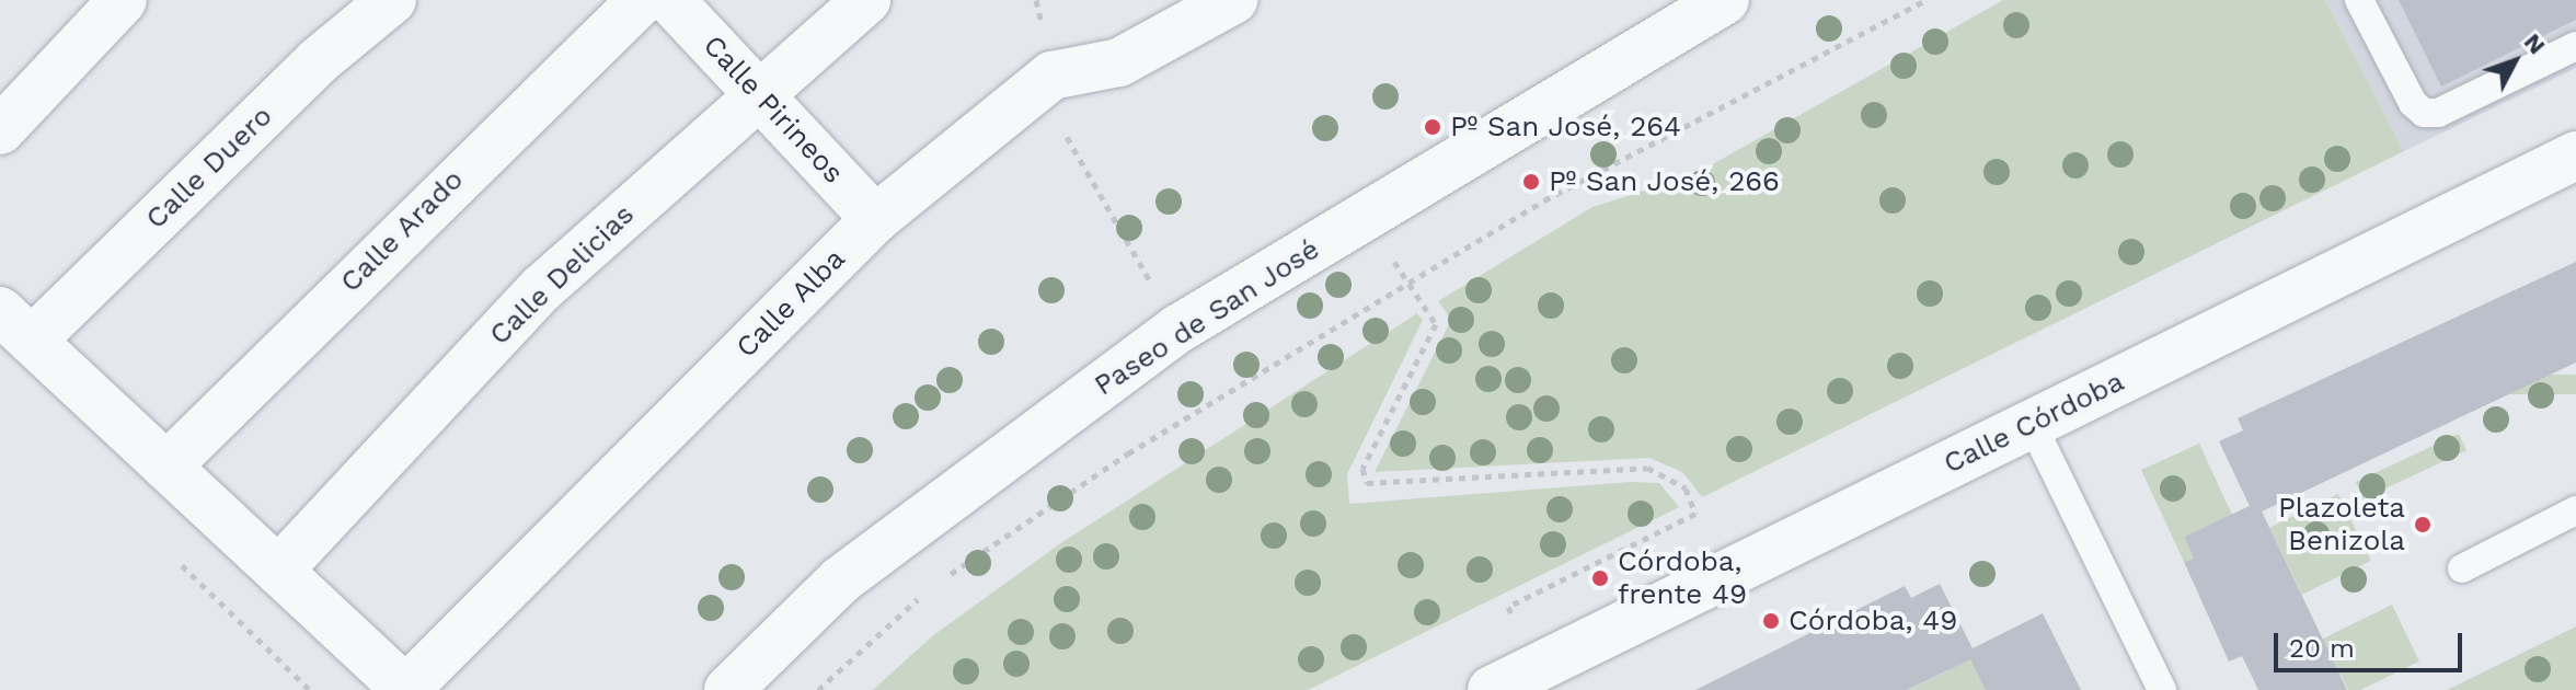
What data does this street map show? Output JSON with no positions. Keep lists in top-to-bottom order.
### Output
{
  "streets": {
    "street": [
      "Calle Pirineos",
      "Calle Duero",
      "Calle Arado",
      "Calle Delicias",
      "Calle Alba",
      "Paseo de San José",
      "Calle Córdoba"
    ]
  },
  "crossings": [
    ["Calle Pirineos", "Calle Delicias"],
    ["Calle Pirineos", "Calle Alba"]
  ],
  "places": [
    "Pº San José, 264",
    "Pº San José, 266",
    "Plazoleta Benizola",
    "Córdoba, frente 49",
    "Córdoba, 49"
  ],
  "scale_bar": "20 m",
  "north": "top right"
}
